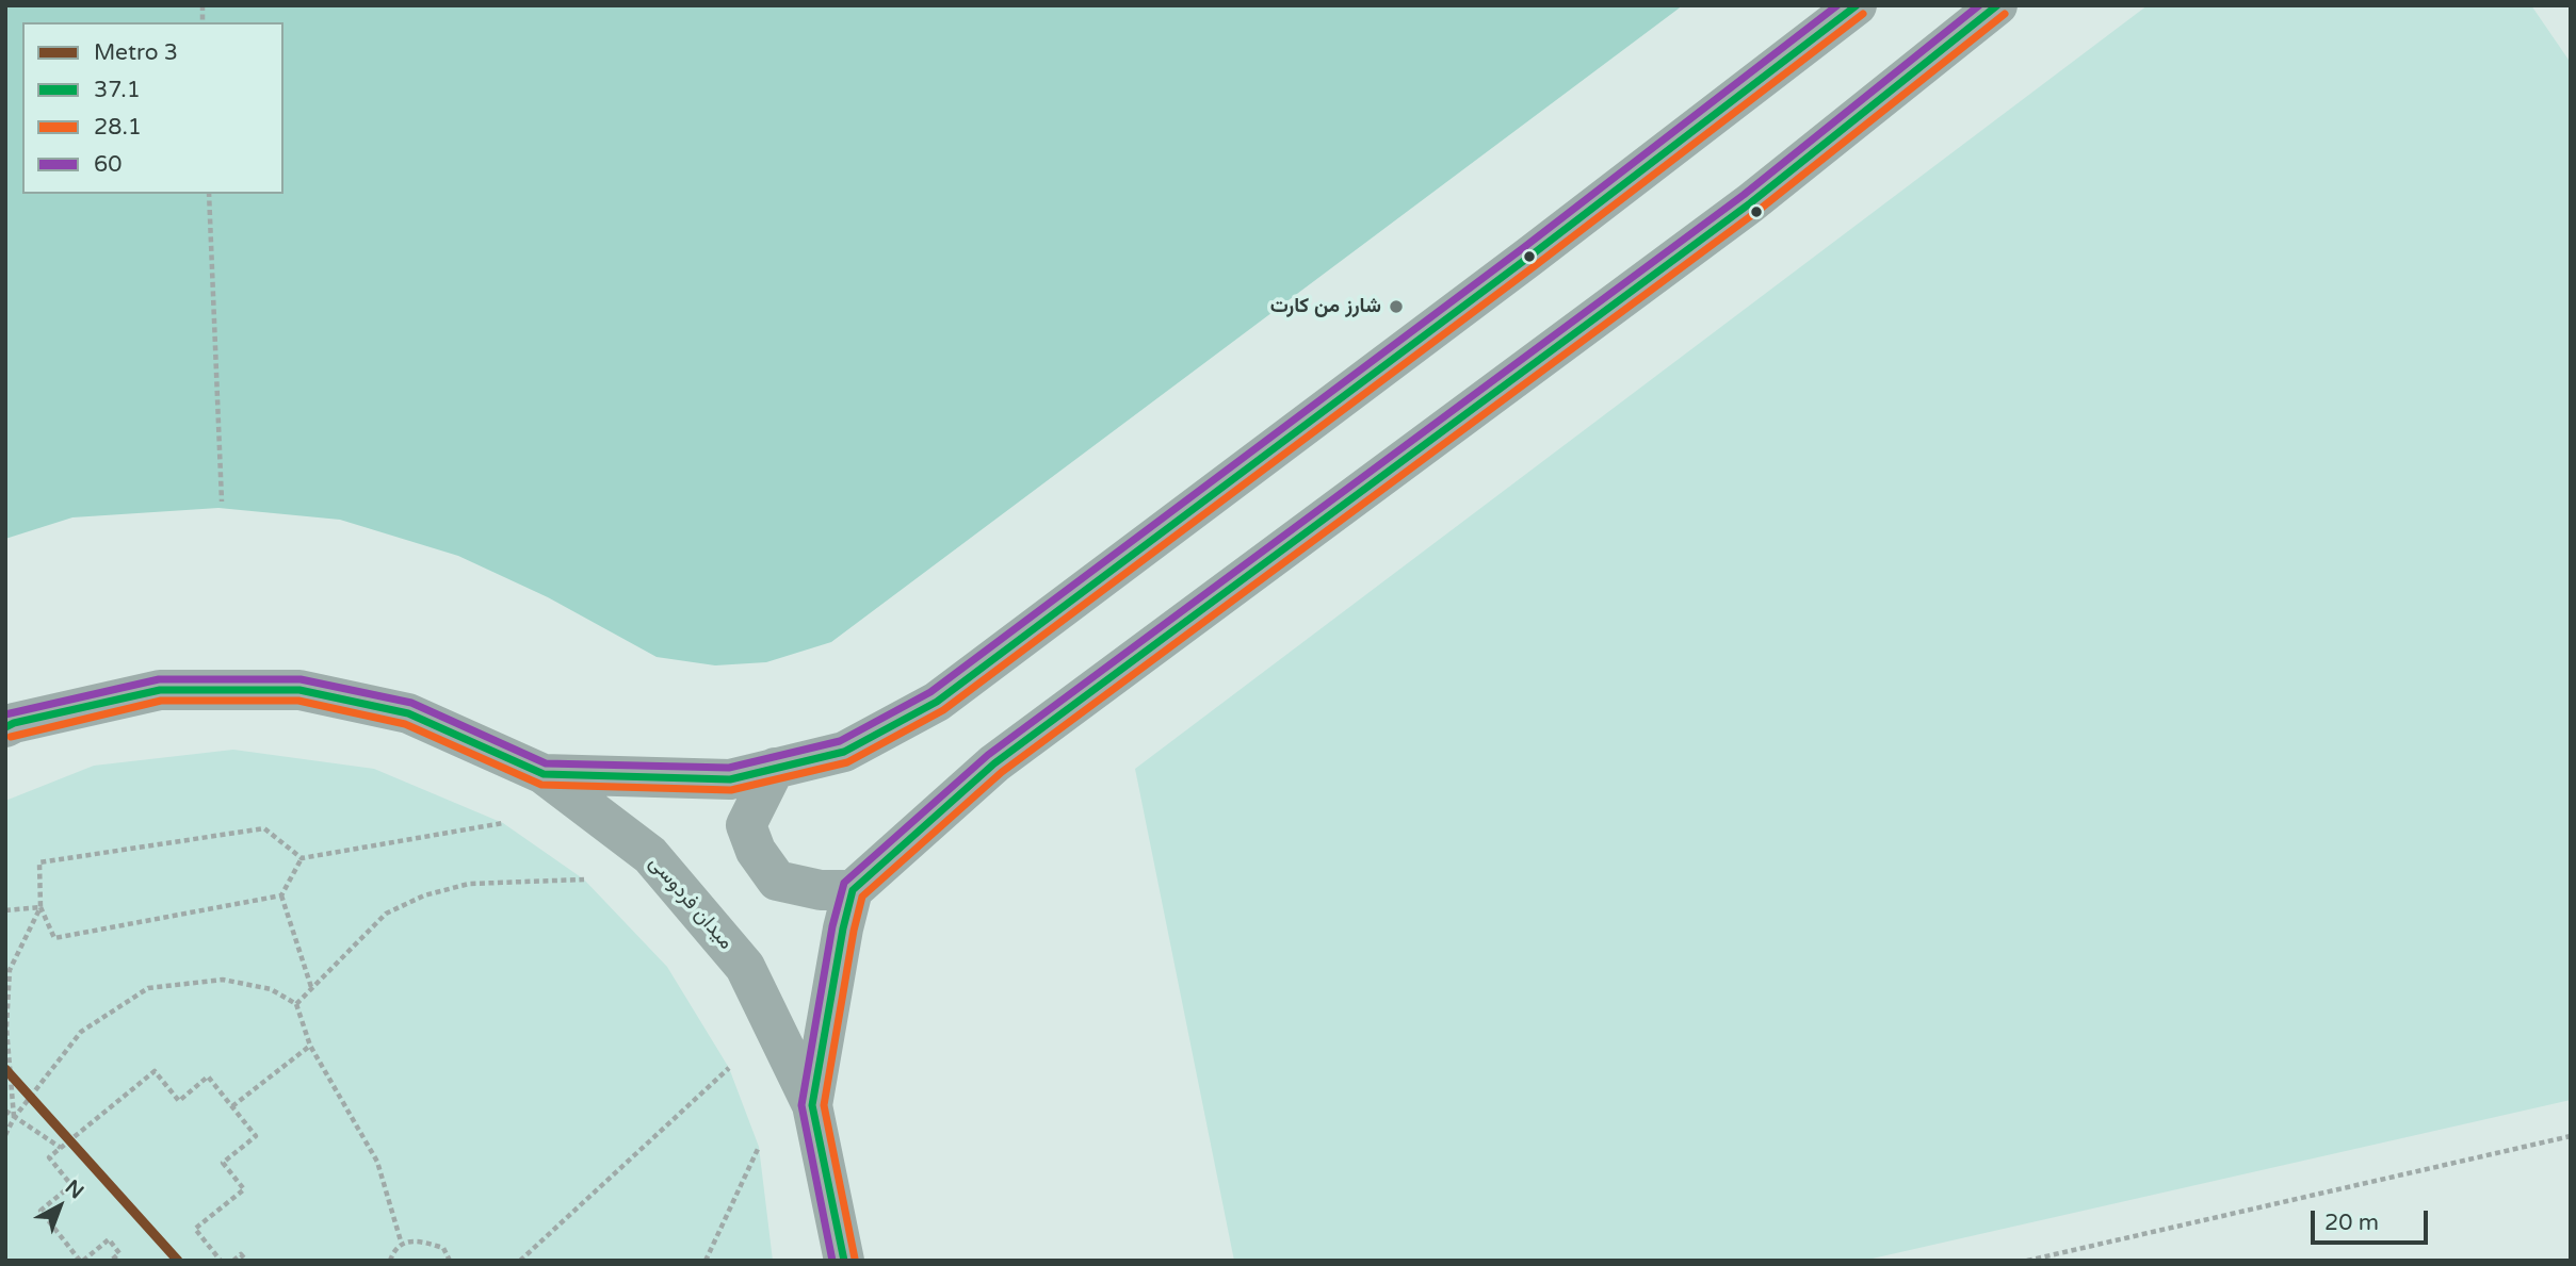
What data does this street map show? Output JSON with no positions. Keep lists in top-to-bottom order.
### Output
{
  "streets": {
    "main road": ["میدان فردوسی"]
  },
  "places": ["شارز من کارت"],
  "lines": [
    "transit line 37.1",
    "transit line 60",
    "transit line 28.1",
    "metro line 3"
  ],
  "legend": [
    "Metro 3",
    "37.1",
    "28.1",
    "60"
  ],
  "scale_bar": "20 m",
  "north": "top right"
}
